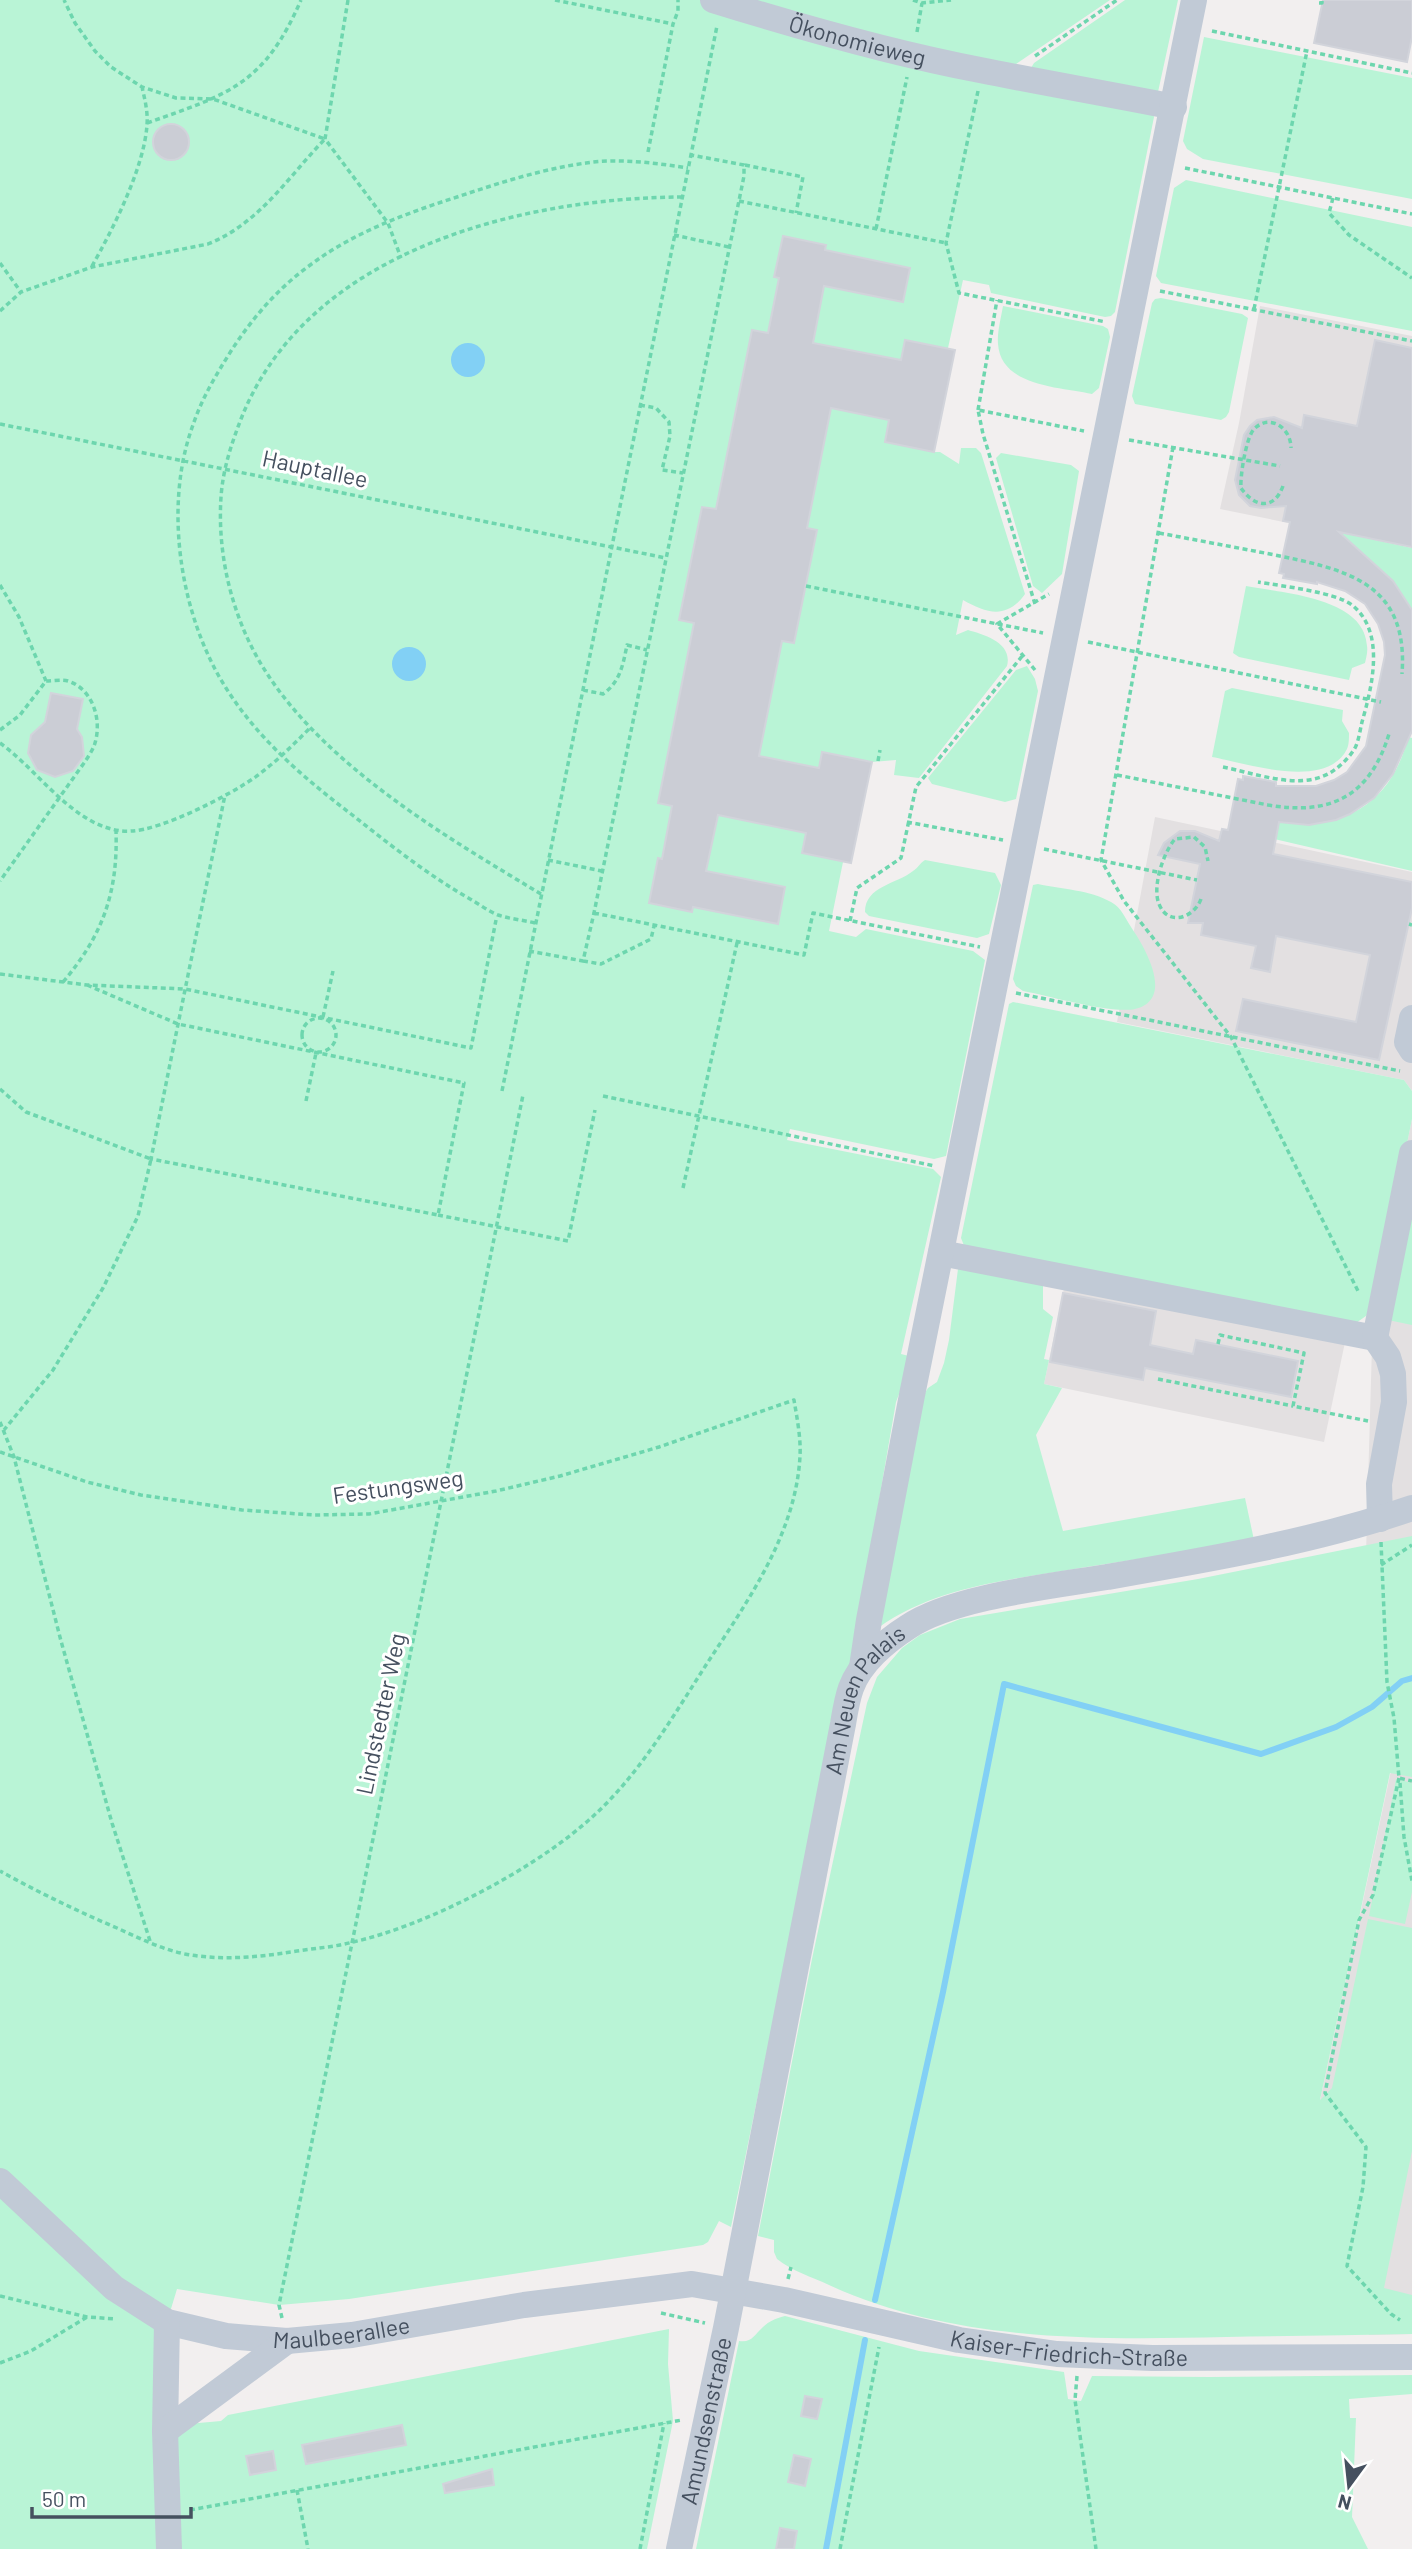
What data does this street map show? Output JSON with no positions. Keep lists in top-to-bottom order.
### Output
{
  "streets": {
    "street": [
      "Ökonomieweg",
      "Am Neuen Palais",
      "Maulbeerallee",
      "Kaiser-Friedrich-Straße",
      "Amundsenstraße"
    ],
    "path": ["Hauptallee", "Festungsweg", "Lindstedter Weg"]
  },
  "crossings": [
    ["Festungsweg", "Lindstedter Weg"],
    ["Am Neuen Palais", "Maulbeerallee"],
    ["Am Neuen Palais", "Kaiser-Friedrich-Straße"],
    ["Am Neuen Palais", "Amundsenstraße"],
    ["Lindstedter Weg", "Maulbeerallee"],
    ["Maulbeerallee", "Kaiser-Friedrich-Straße"],
    ["Maulbeerallee", "Amundsenstraße"],
    ["Kaiser-Friedrich-Straße", "Amundsenstraße"]
  ],
  "scale_bar": "50 m",
  "north": "bottom"
}
